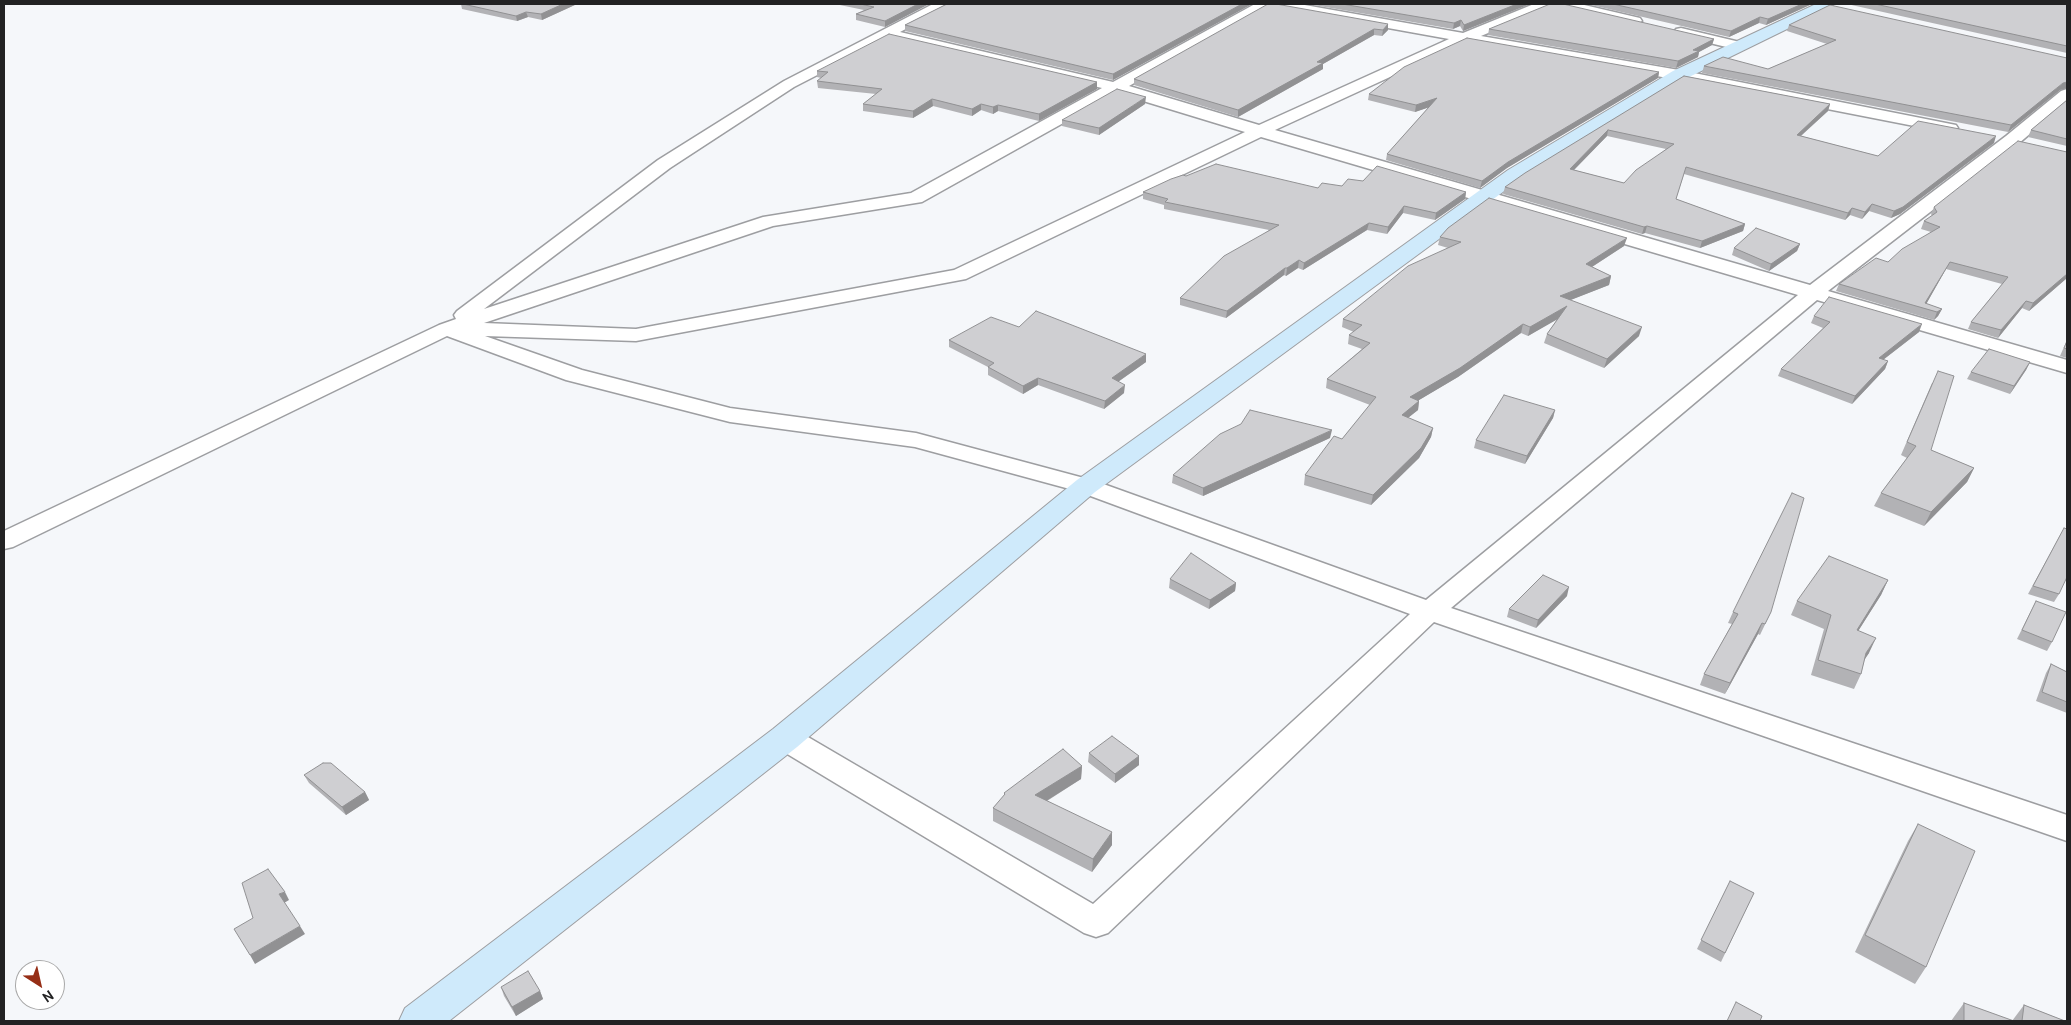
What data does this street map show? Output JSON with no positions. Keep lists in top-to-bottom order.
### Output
{
  "north": "bottom right"
}
